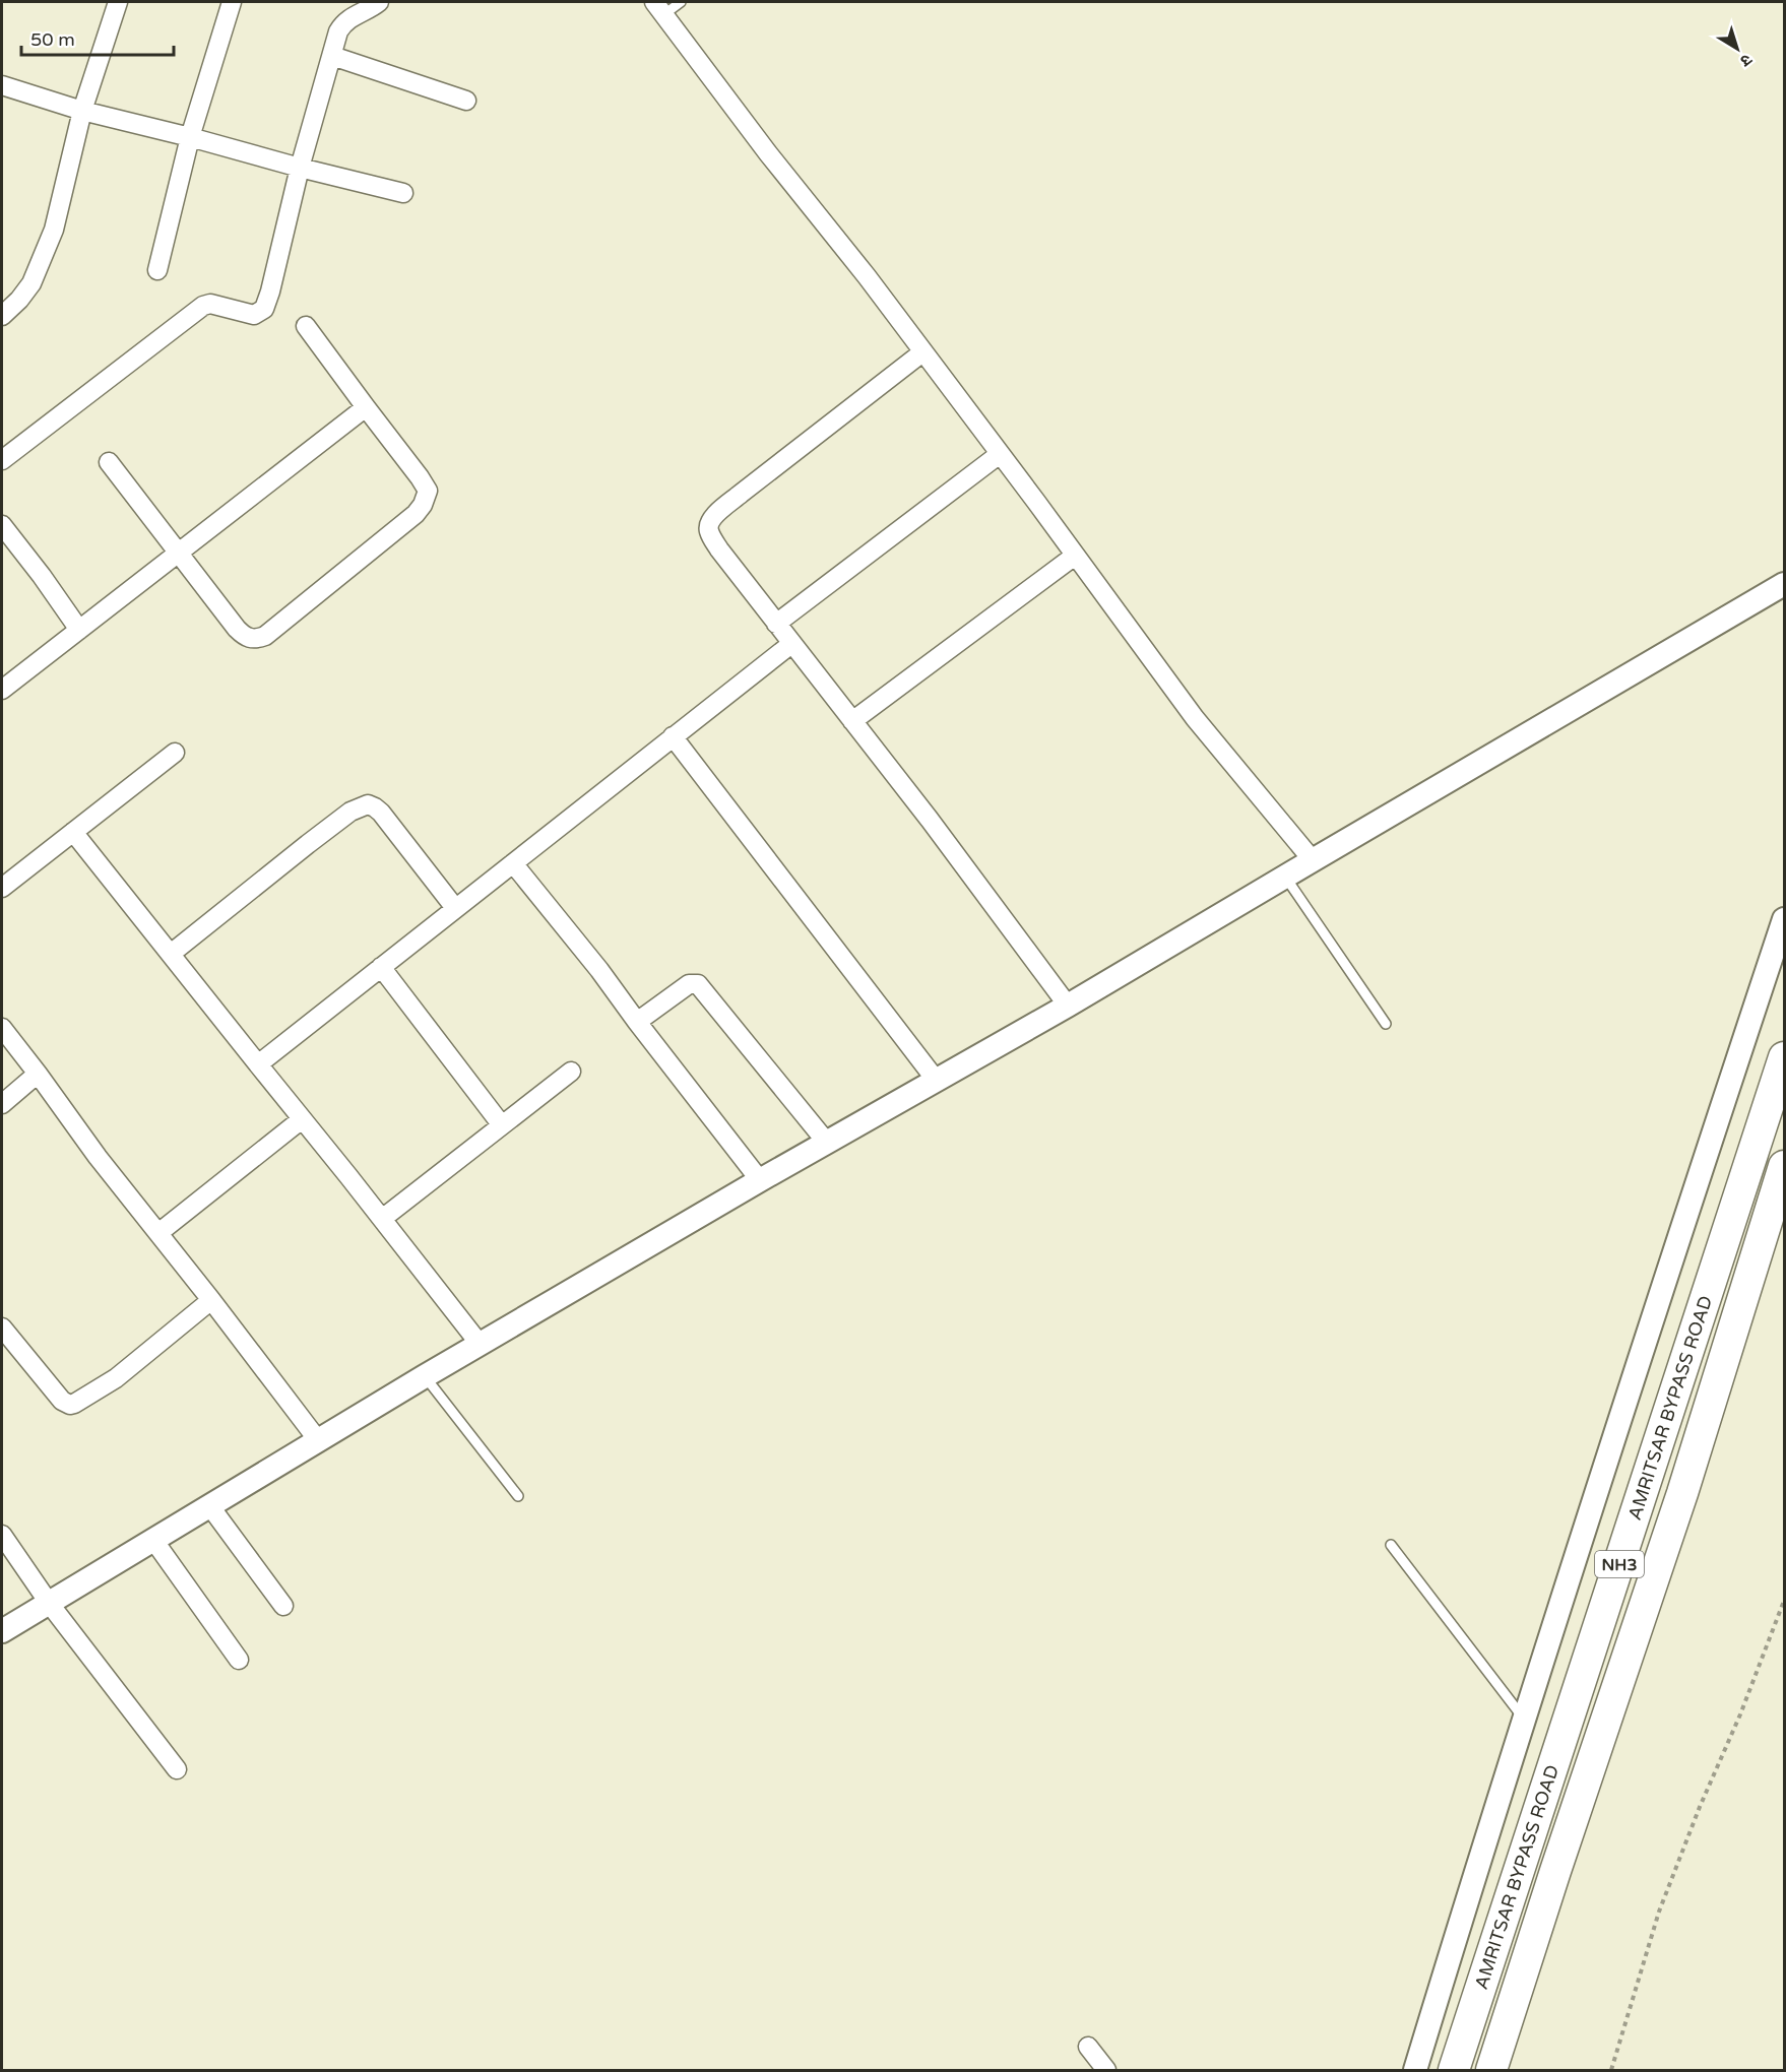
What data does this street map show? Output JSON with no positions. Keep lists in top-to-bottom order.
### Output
{
  "streets": {
    "highway": ["AMRITSAR BYPASS ROAD", "NH3"]
  },
  "scale_bar": "50 m",
  "north": "bottom right"
}
